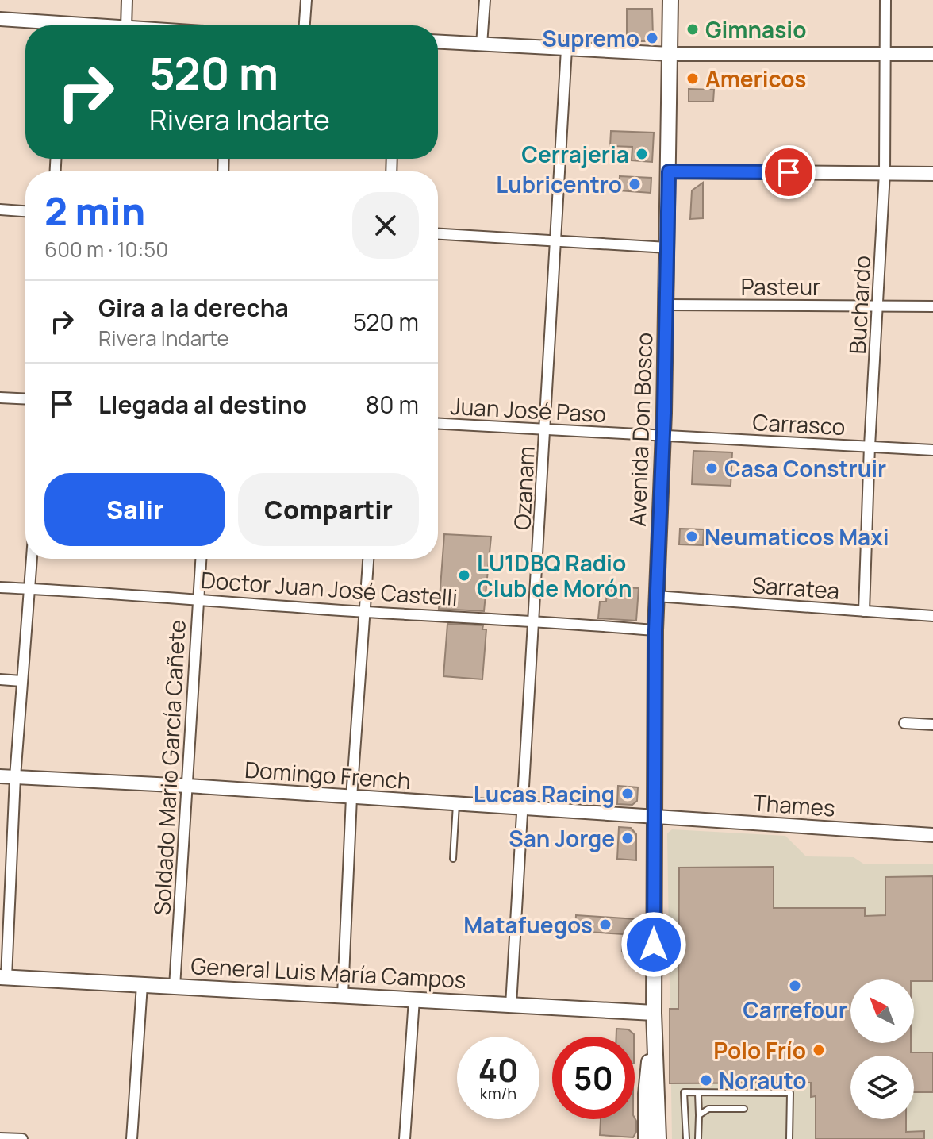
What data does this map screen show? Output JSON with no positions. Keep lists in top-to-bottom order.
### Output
{
  "streets": {
    "main road": ["Avenida Don Bosco", "General Luis María Campos"],
    "street": [
      "Pasteur",
      "Buchardo",
      "Juan José Paso",
      "Carrasco",
      "Ozanam",
      "Sarratea",
      "Doctor Juan José Castelli",
      "Soldado Mario García Cañete",
      "Domingo French",
      "Thames"
    ]
  },
  "crossings": [
    ["Pasteur", "Buchardo"],
    ["Pasteur", "Avenida Don Bosco"],
    ["Buchardo", "Carrasco"],
    ["Buchardo", "Sarratea"],
    ["Juan José Paso", "Carrasco"],
    ["Juan José Paso", "Avenida Don Bosco"],
    ["Juan José Paso", "Ozanam"],
    ["Carrasco", "Avenida Don Bosco"],
    ["Avenida Don Bosco", "Sarratea"],
    ["Avenida Don Bosco", "Doctor Juan José Castelli"],
    ["Avenida Don Bosco", "Domingo French"],
    ["Avenida Don Bosco", "Thames"],
    ["Avenida Don Bosco", "General Luis María Campos"],
    ["Ozanam", "Doctor Juan José Castelli"],
    ["Ozanam", "Domingo French"],
    ["Ozanam", "General Luis María Campos"],
    ["Doctor Juan José Castelli", "Soldado Mario García Cañete"],
    ["Soldado Mario García Cañete", "Domingo French"],
    ["Soldado Mario García Cañete", "General Luis María Campos"],
    ["Domingo French", "Thames"]
  ],
  "places": [
    "Gimnasio",
    "Supremo",
    "Americos",
    "Cerrajeria",
    "Lubricentro",
    "Casa Construir",
    "Neumaticos Maxi",
    "LU1DBQ Radio Club de Morón",
    "Lucas Racing",
    "San Jorge",
    "Matafuegos",
    "Carrefour",
    "Polo Frío",
    "Norauto"
  ],
  "north": "top left",
  "page": {
    "turn": ["520 m", "Rivera Indarte"],
    "heading": ["2 min", "600 m · 10:50"],
    "list": [
      {
        "name": "Gira a la derecha",
        "note": "Rivera Indarte",
        "value": "520 m"
      },
      {
        "name": "Llegada al destino",
        "value": "80 m"
      }
    ],
    "buttons": ["Salir", "Compartir"],
    "speed": "40 km/h",
    "limit": "50"
  }
}
